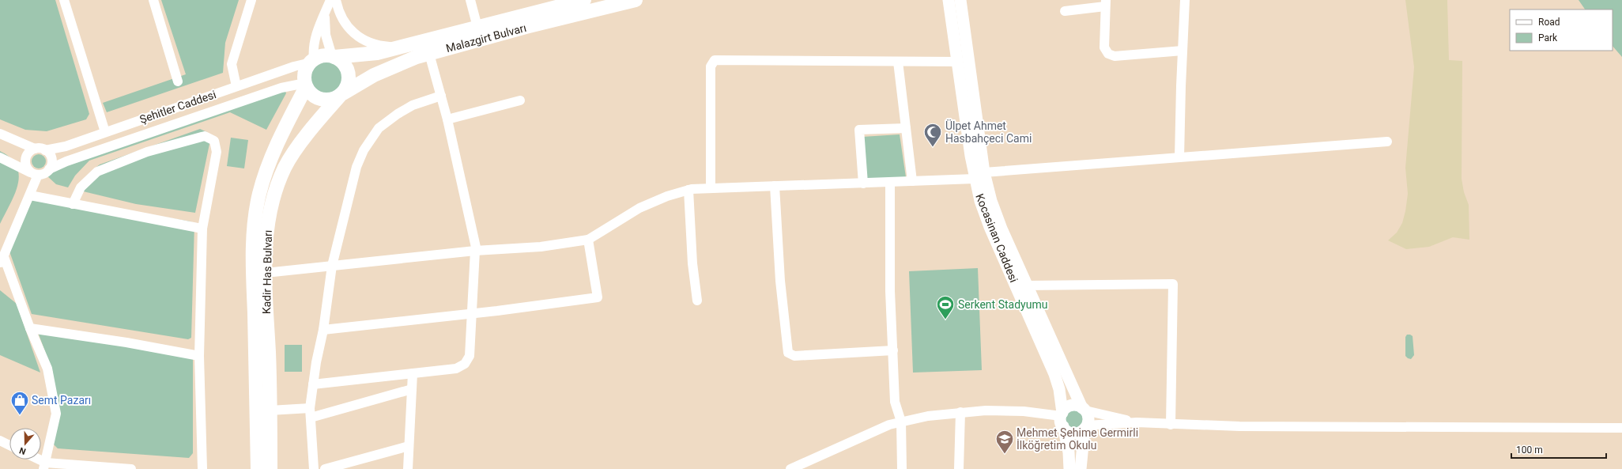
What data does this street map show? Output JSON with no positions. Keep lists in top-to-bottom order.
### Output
{
  "streets": {
    "highway": ["Malazgirt Bulvarı", "Kadir Has Bulvarı"],
    "main road": ["Kocasinan Caddesi"],
    "street": ["Şehitler Caddesi"]
  },
  "crossings": [
    ["Malazgirt Bulvarı", "Şehitler Caddesi"],
    ["Malazgirt Bulvarı", "Kadir Has Bulvarı"],
    ["Şehitler Caddesi", "Kadir Has Bulvarı"]
  ],
  "places": {
    "mosque": ["Ülpet Ahmet Hasbahçeci Cami"],
    "sports": ["Serkent Stadyumu"],
    "shop": ["Semt Pazarı"],
    "school or university": ["Mehmet Şehime Germirli İlköğretim Okulu"]
  },
  "legend": ["Road", "Park"],
  "scale_bar": "100 m",
  "north": "bottom"
}
